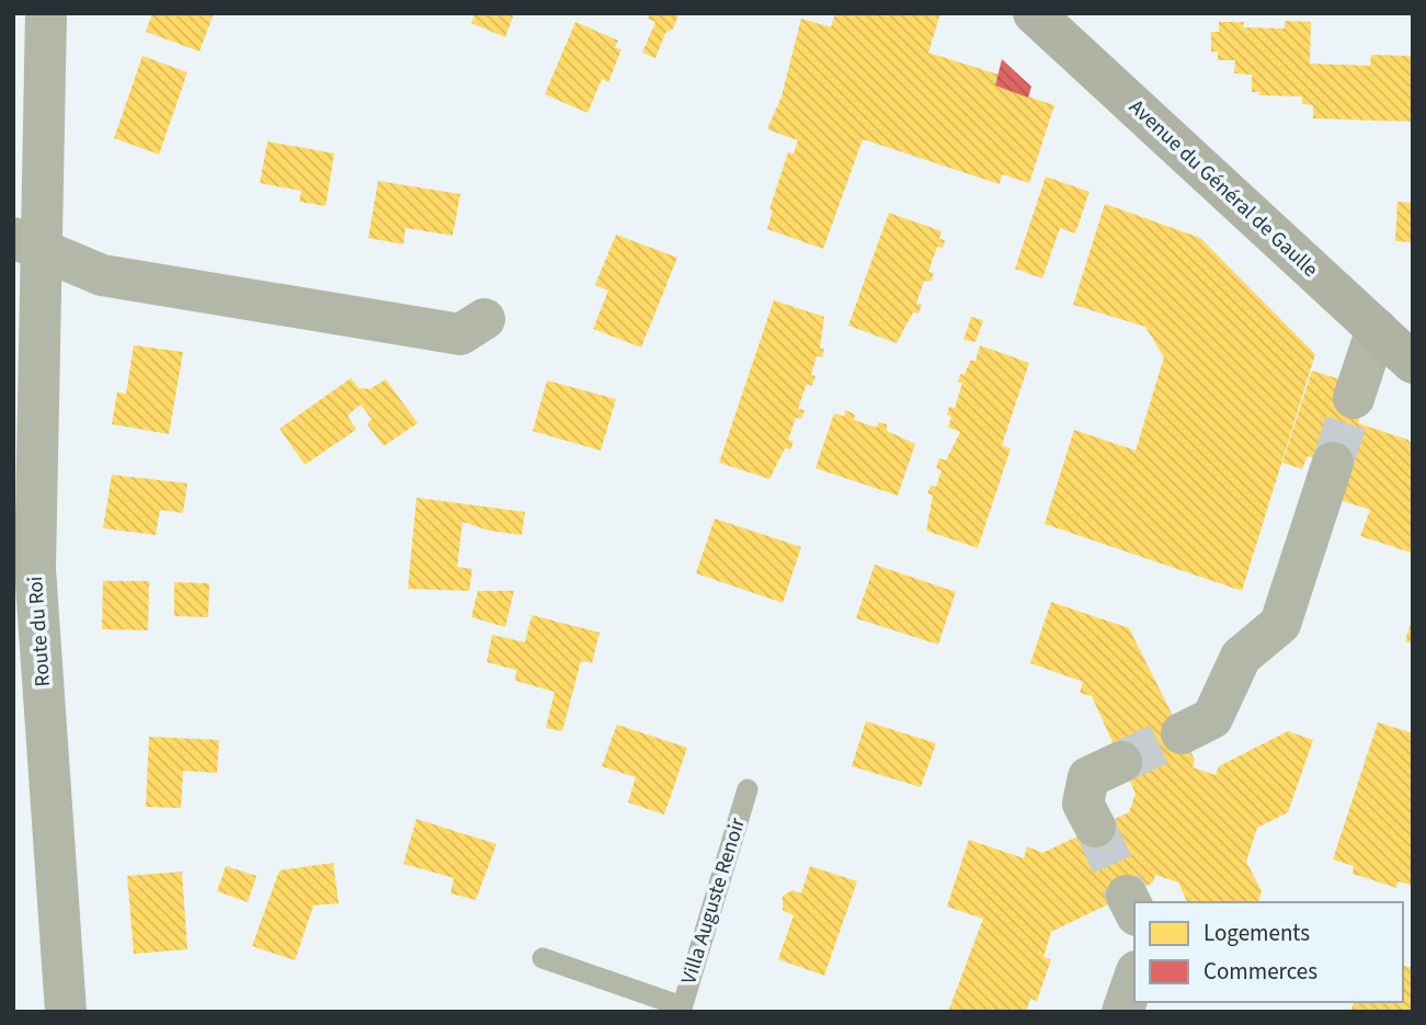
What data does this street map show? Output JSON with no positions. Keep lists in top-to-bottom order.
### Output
{
  "streets": {
    "main road": ["Avenue du Général de Gaulle"],
    "street": ["Route du Roi"],
    "lane": ["Villa Auguste Renoir"]
  },
  "legend": ["Logements", "Commerces"]
}
